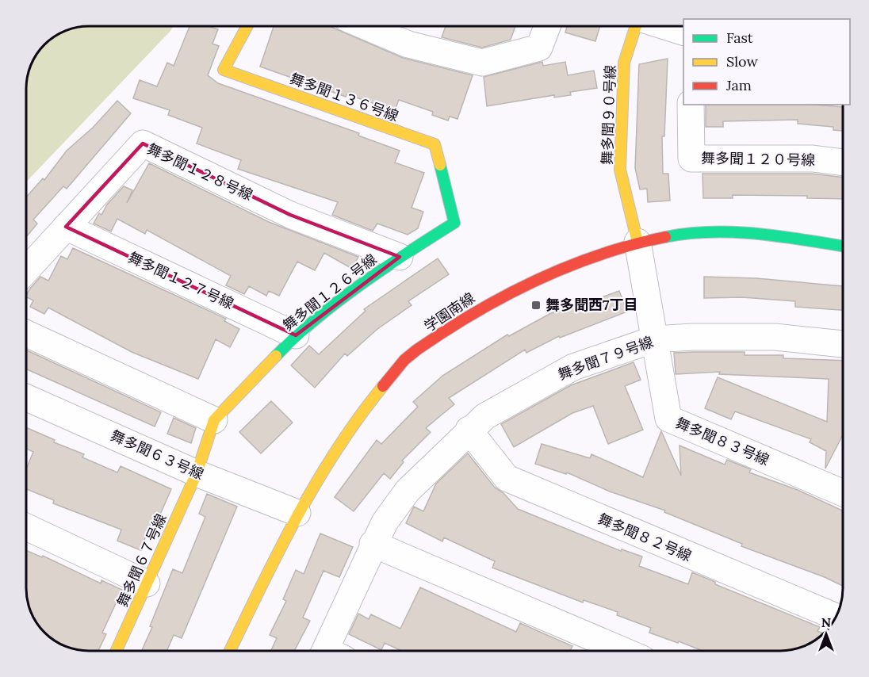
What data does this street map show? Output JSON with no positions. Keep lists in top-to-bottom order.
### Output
{
  "streets": {
    "street": [
      "舞多聞１３６号線",
      "舞多聞９０号線",
      "舞多聞１２０号線",
      "舞多聞１２８号線",
      "舞多聞１２７号線",
      "舞多聞１２６号線",
      "学園南線",
      "舞多聞７９号線",
      "舞多聞８３号線",
      "舞多聞６３号線",
      "舞多聞８２号線",
      "舞多聞６７号線"
    ]
  },
  "crossings": [
    ["舞多聞１３６号線", "舞多聞１２６号線"],
    ["舞多聞９０号線", "学園南線"],
    ["舞多聞１２８号線", "舞多聞１２７号線"],
    ["舞多聞１２８号線", "舞多聞１２６号線"],
    ["舞多聞１２７号線", "舞多聞１２６号線"],
    ["舞多聞１２６号線", "舞多聞６３号線"],
    ["舞多聞１２６号線", "舞多聞６７号線"],
    ["学園南線", "舞多聞６３号線"],
    ["舞多聞７９号線", "舞多聞８３号線"],
    ["舞多聞７９号線", "舞多聞８２号線"],
    ["舞多聞６３号線", "舞多聞６７号線"]
  ],
  "places": {
    "transit": ["舞多聞西7丁目"]
  },
  "legend": ["Fast", "Slow", "Jam"],
  "north": "top"
}
